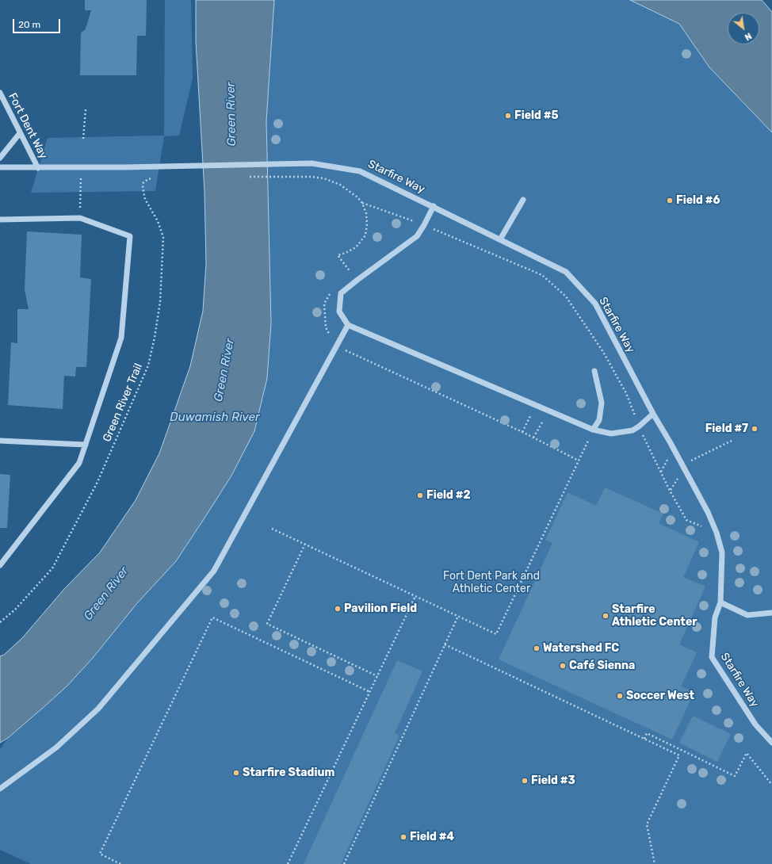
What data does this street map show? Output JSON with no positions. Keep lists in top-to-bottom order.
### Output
{
  "streets": {
    "street": ["Fort Dent Way", "Starfire Way"],
    "path": ["Green River Trail"]
  },
  "crossings": [
    ["Fort Dent Way", "Starfire Way"]
  ],
  "water": ["Green River", "Duwamish River"],
  "parks": ["Fort Dent Park and Athletic Center"],
  "places": [
    "Field #5",
    "Field #6",
    "Field #7",
    "Field #2",
    "Pavilion Field",
    "Starfire Athletic Center",
    "Watershed FC",
    "Café Sienna",
    "Soccer West",
    "Starfire Stadium",
    "Field #3",
    "Field #4"
  ],
  "scale_bar": "20 m",
  "north": "bottom right"
}
